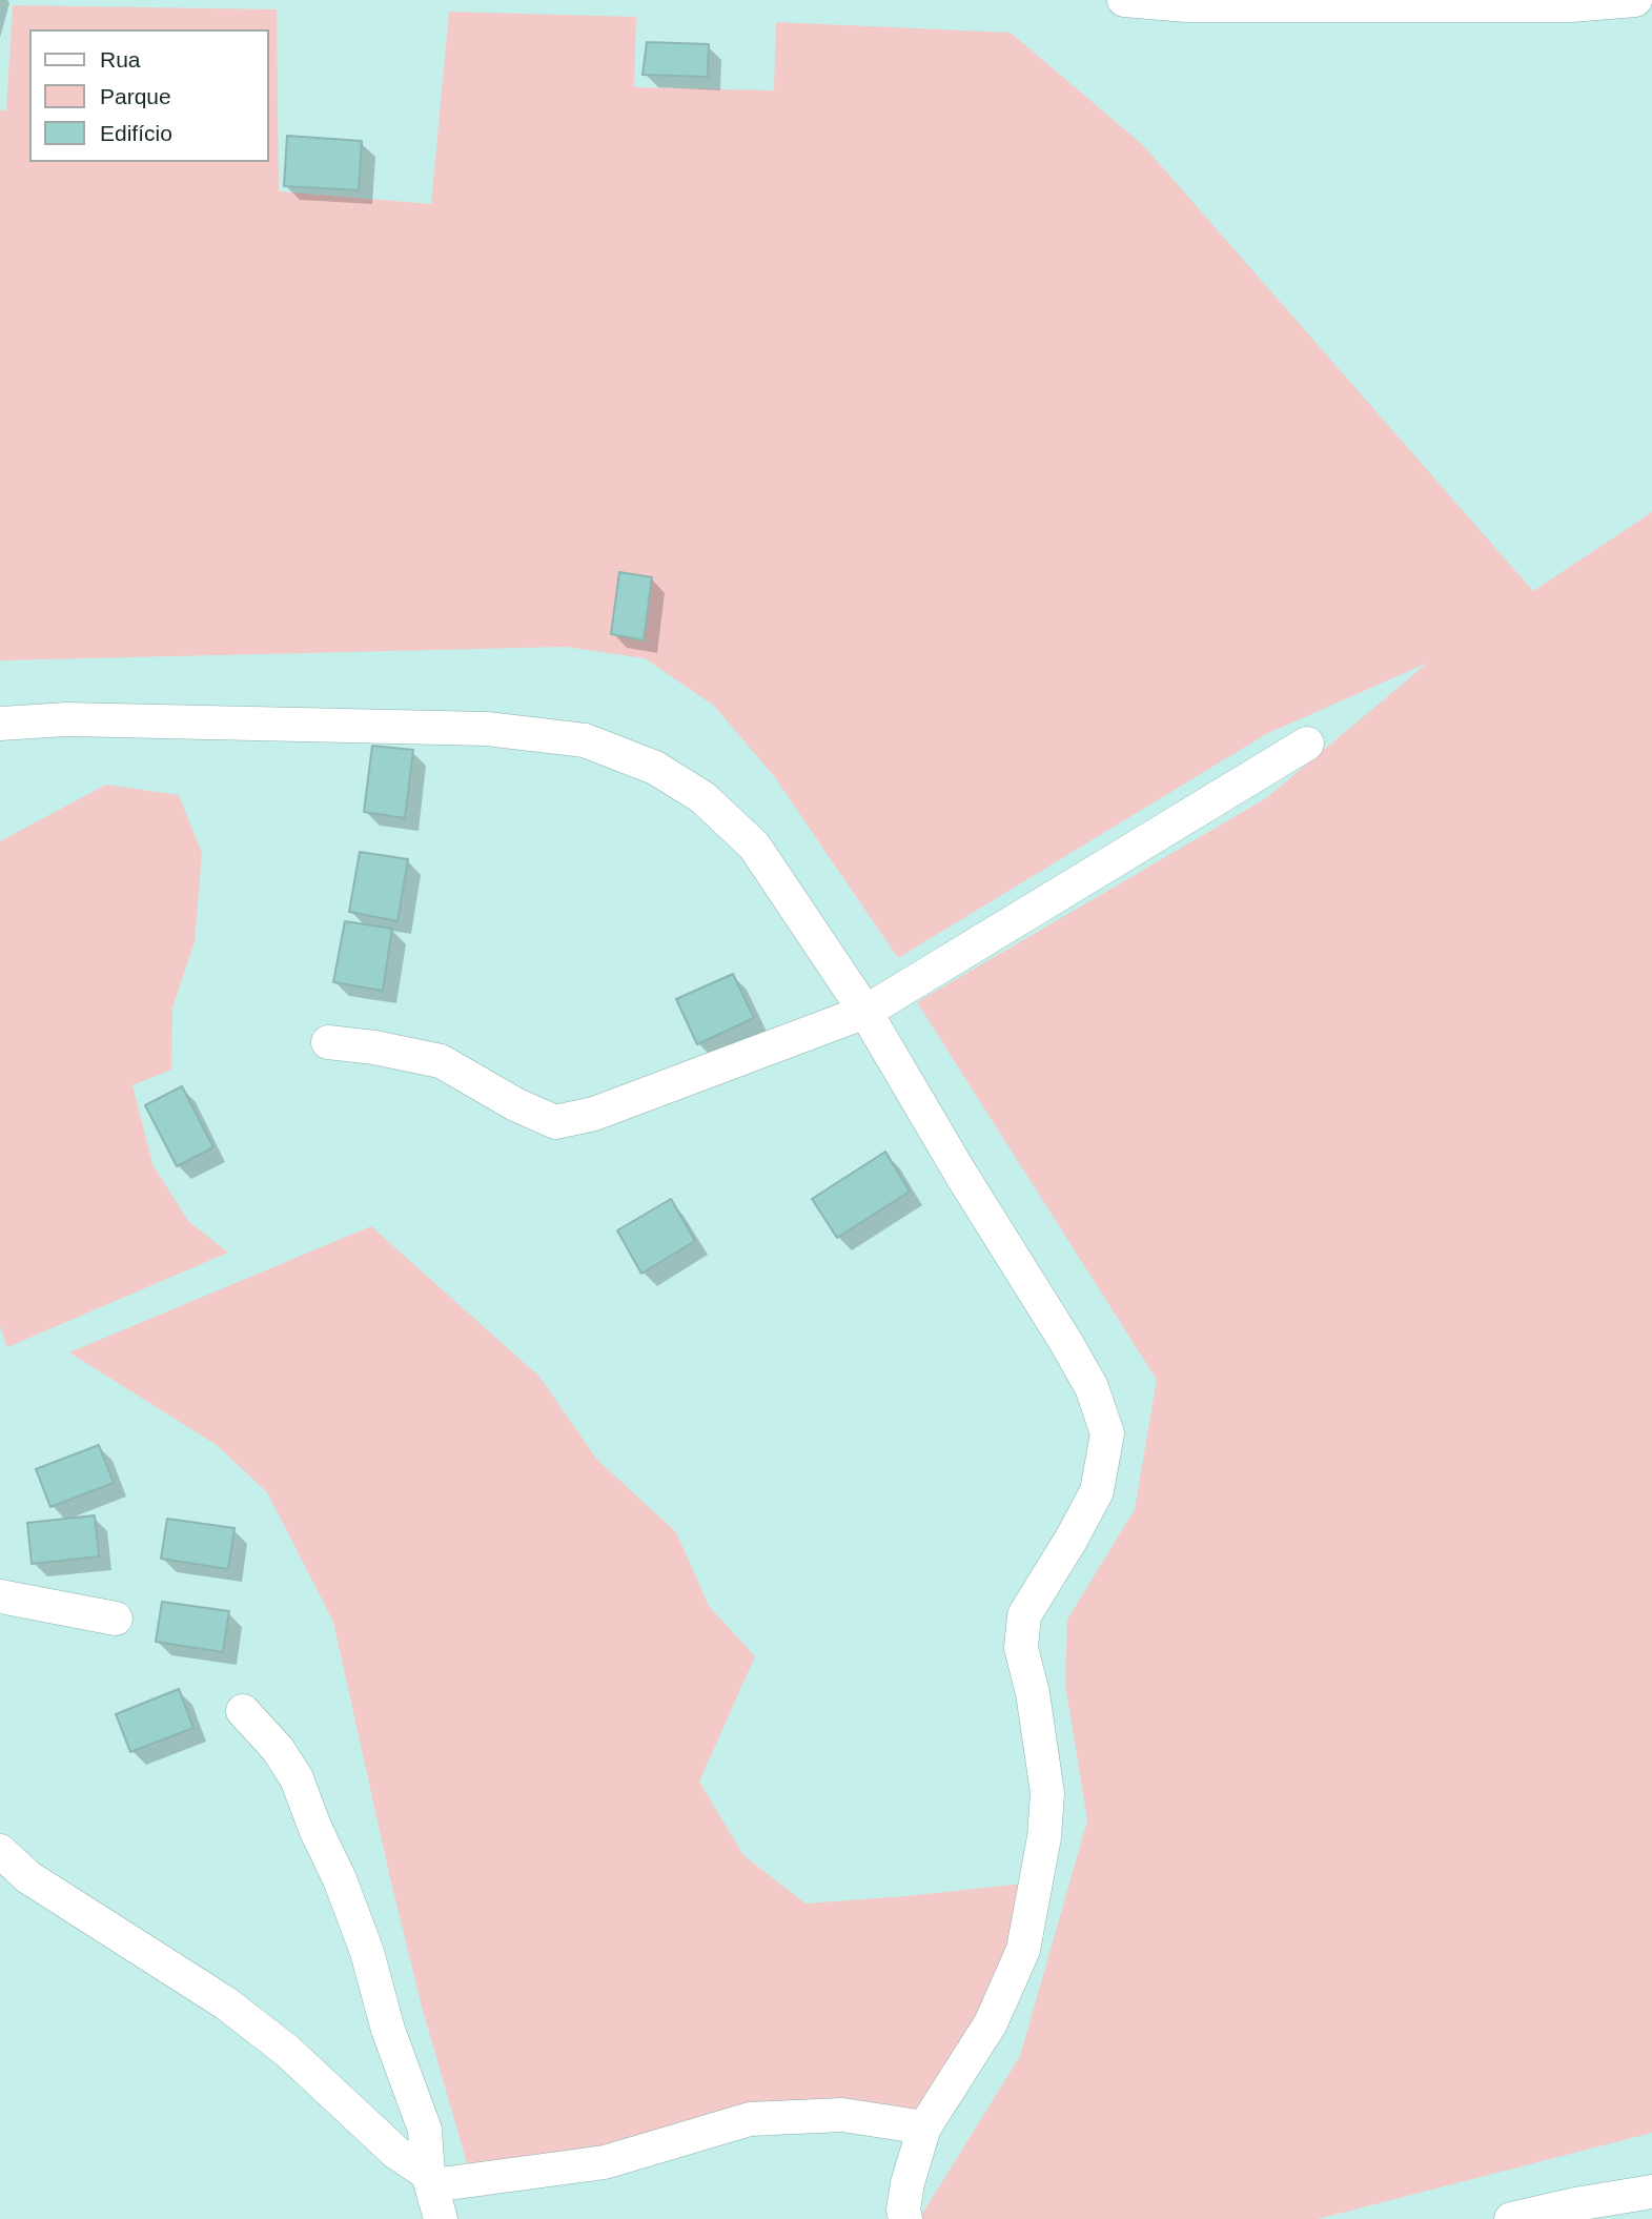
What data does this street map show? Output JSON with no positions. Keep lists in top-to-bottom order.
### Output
{
  "legend": ["Rua", "Parque", "Edifício"]
}
